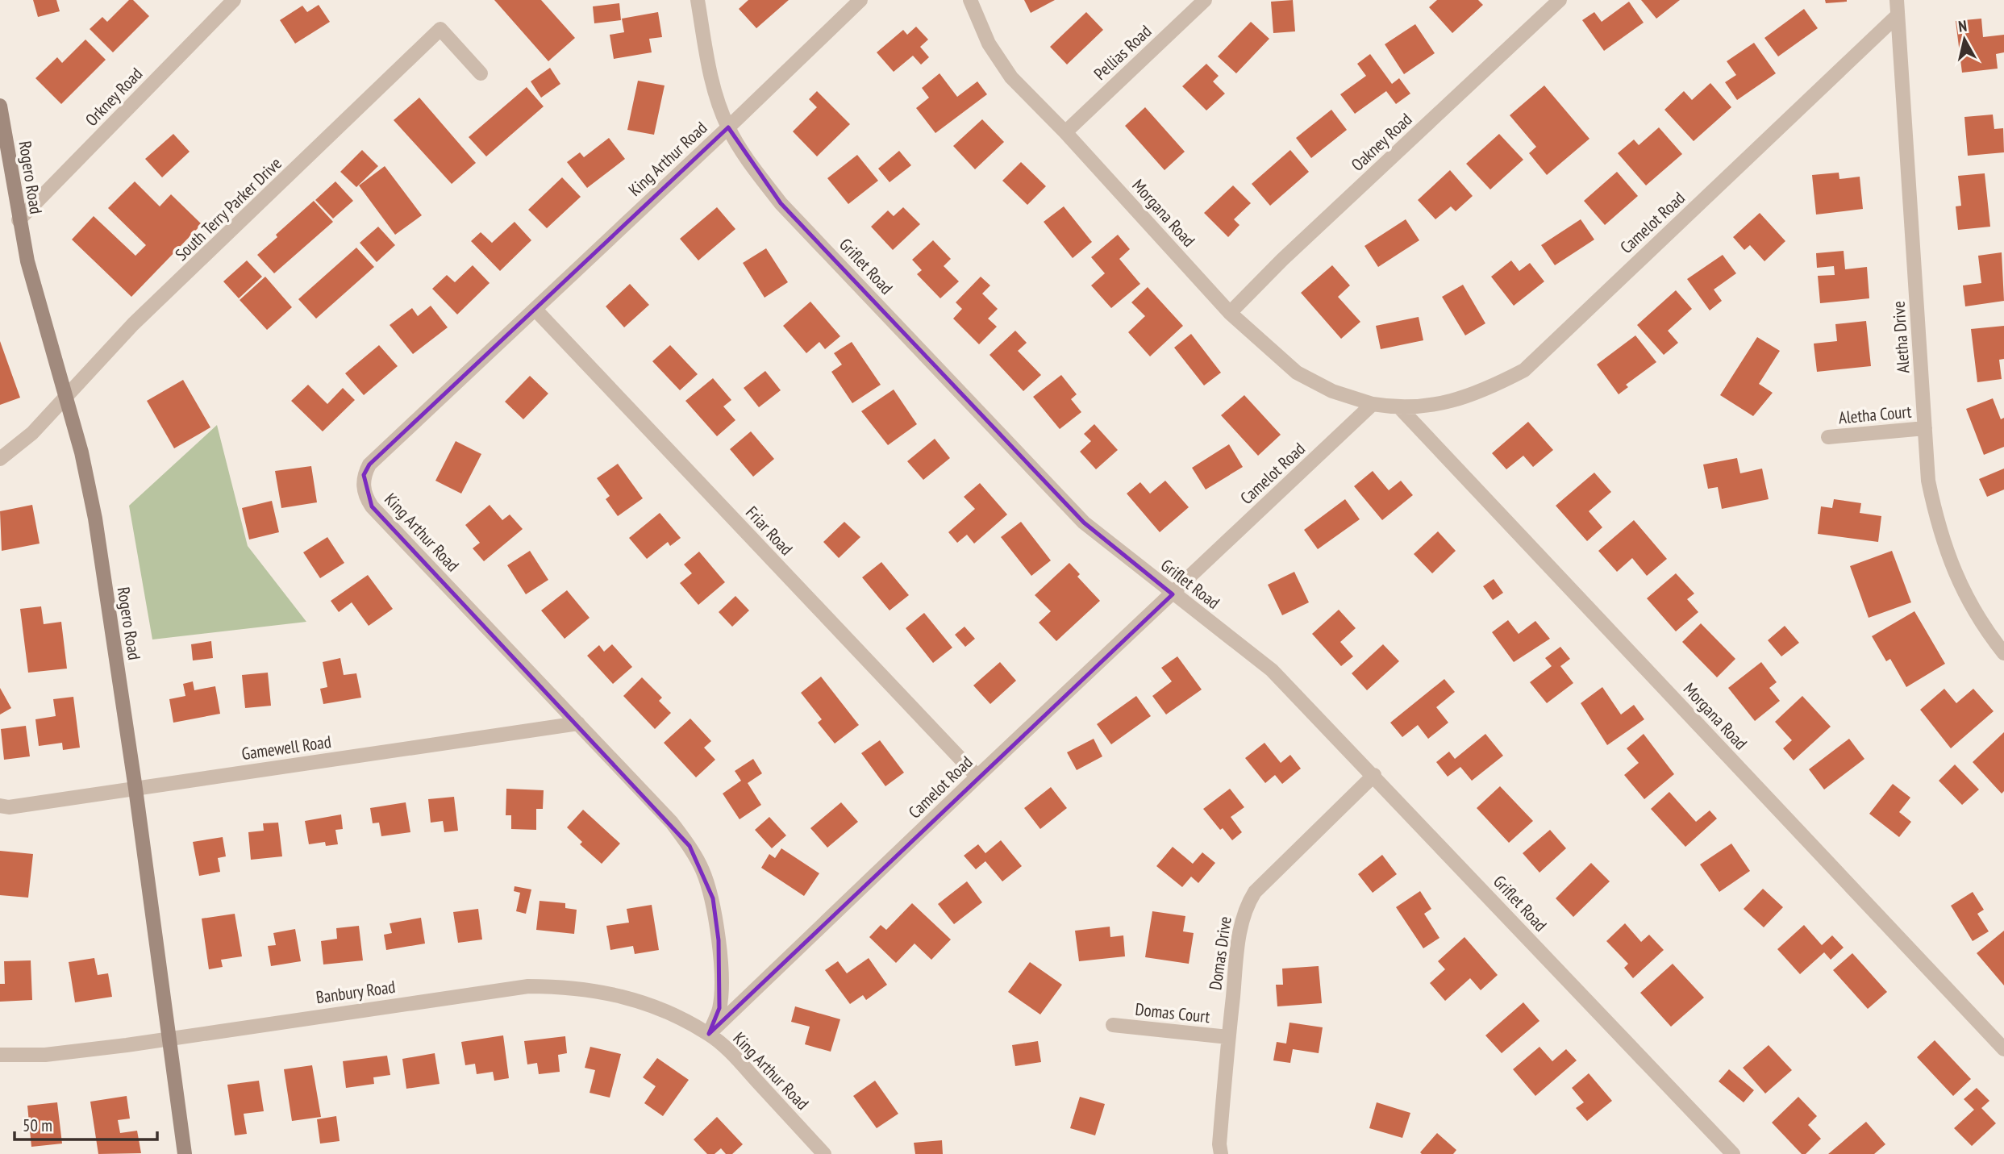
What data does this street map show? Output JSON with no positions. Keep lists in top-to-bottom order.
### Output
{
  "streets": {
    "main road": ["Rogero Road"],
    "street": [
      "Pellias Road",
      "Orkney Road",
      "Oakney Road",
      "King Arthur Road",
      "South Terry Parker Drive",
      "Morgana Road",
      "Camelot Road",
      "Griflet Road",
      "Aletha Drive",
      "Aletha Court",
      "Friar Road",
      "Gamewell Road",
      "Domas Drive",
      "Banbury Road",
      "Domas Court"
    ]
  },
  "crossings": [
    ["Pellias Road", "Morgana Road"],
    ["Orkney Road", "Rogero Road"],
    ["Oakney Road", "Morgana Road"],
    ["King Arthur Road", "Camelot Road"],
    ["King Arthur Road", "Griflet Road"],
    ["King Arthur Road", "Friar Road"],
    ["King Arthur Road", "Gamewell Road"],
    ["King Arthur Road", "Banbury Road"],
    ["Rogero Road", "South Terry Parker Drive"],
    ["Rogero Road", "Gamewell Road"],
    ["Rogero Road", "Banbury Road"],
    ["Morgana Road", "Camelot Road"],
    ["Camelot Road", "Griflet Road"],
    ["Camelot Road", "Aletha Drive"],
    ["Camelot Road", "Friar Road"],
    ["Camelot Road", "Banbury Road"],
    ["Griflet Road", "Domas Drive"],
    ["Aletha Drive", "Aletha Court"],
    ["Domas Drive", "Domas Court"]
  ],
  "scale_bar": "50 m",
  "north": "top"
}
